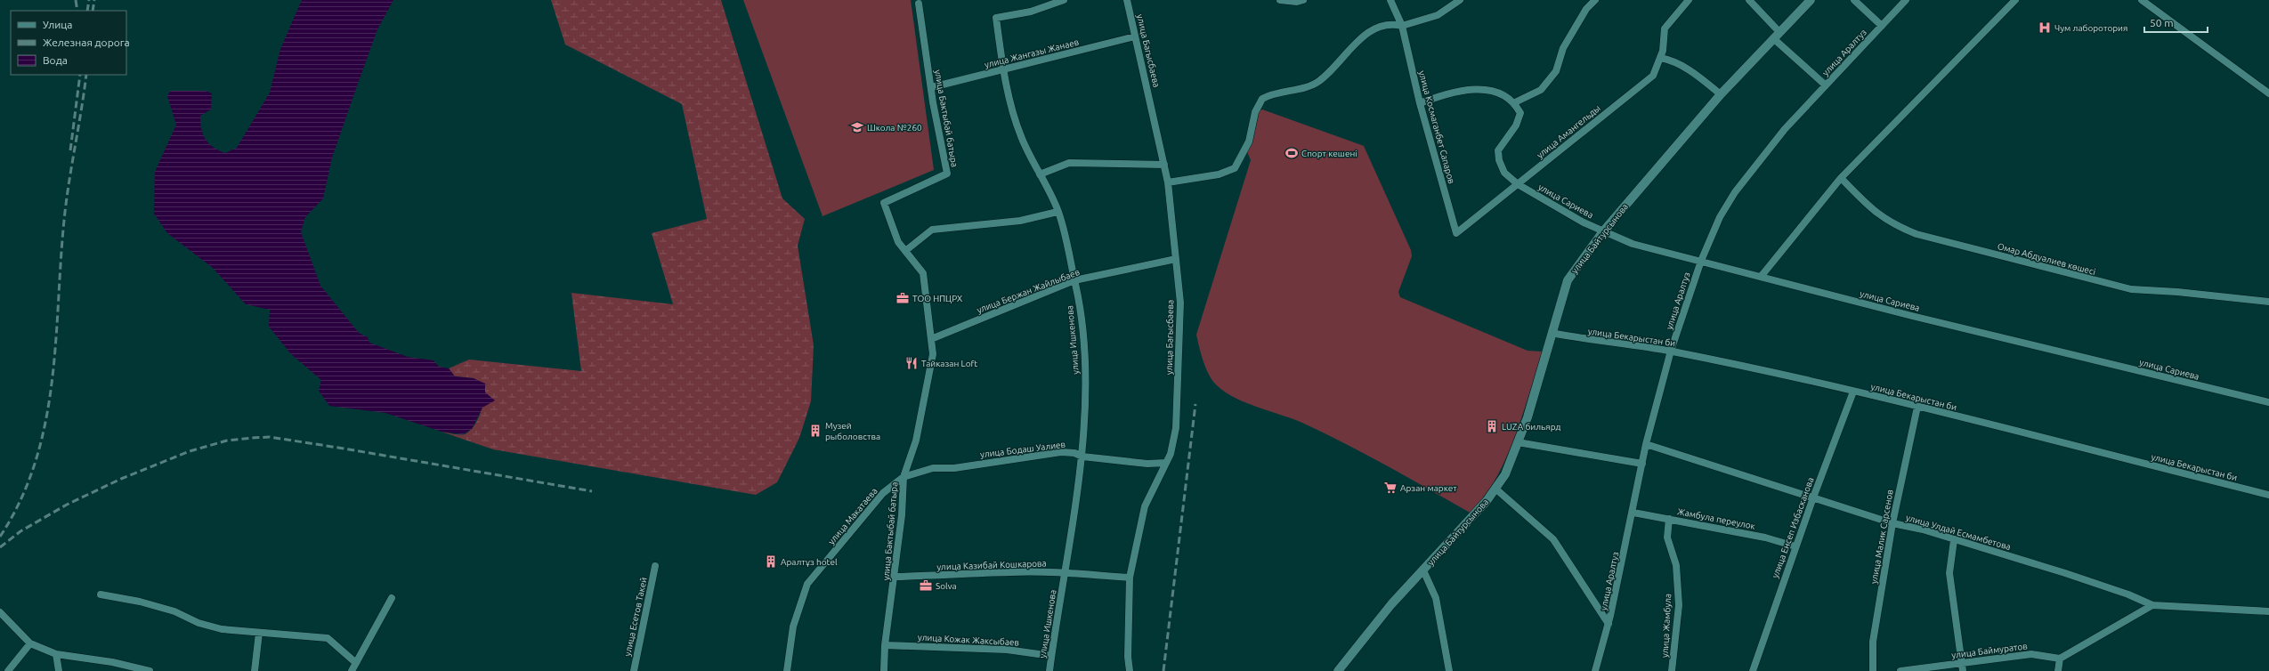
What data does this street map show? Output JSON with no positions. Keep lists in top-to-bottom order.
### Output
{
  "streets": {
    "street": [
      "улица Багысбаева",
      "улица Аралтуз",
      "улица Жангазы Жанаев",
      "улица Бактыбай батыра",
      "улица Космаганбет Сапаров",
      "улица Амангельды",
      "улица Сариева",
      "улица Байтурсынова",
      "Омар Абдуәлиев көшесі",
      "улица Бержан Жайлыбаев",
      "улица Бекарыстан би",
      "улица Ишкенова",
      "улица Бодаш Уалиев",
      "улица Макатаева",
      "Жамбула переулок",
      "улица Енсеп Избасканова",
      "улица Улдай Есмамбетова",
      "улица Малик Сарсенов",
      "улица Казибай Кошкарова",
      "улица Есетов Такей",
      "улица Жамбула",
      "улица Кожак Жаксыбаев",
      "улица Баймуратов"
    ]
  },
  "crossings": [
    ["улица Багысбаева", "улица Жангазы Жанаев"],
    ["улица Багысбаева", "улица Бержан Жайлыбаев"],
    ["улица Багысбаева", "улица Бодаш Уалиев"],
    ["улица Багысбаева", "улица Казибай Кошкарова"],
    ["улица Аралтуз", "улица Сариева"],
    ["улица Аралтуз", "улица Бекарыстан би"],
    ["улица Аралтуз", "Жамбула переулок"],
    ["улица Аралтуз", "улица Улдай Есмамбетова"],
    ["улица Жангазы Жанаев", "улица Бактыбай батыра"],
    ["улица Жангазы Жанаев", "улица Ишкенова"],
    ["улица Бактыбай батыра", "улица Бержан Жайлыбаев"],
    ["улица Бактыбай батыра", "улица Бодаш Уалиев"],
    ["улица Бактыбай батыра", "улица Макатаева"],
    ["улица Бактыбай батыра", "улица Казибай Кошкарова"],
    ["улица Бактыбай батыра", "улица Кожак Жаксыбаев"],
    ["улица Космаганбет Сапаров", "улица Амангельды"],
    ["улица Амангельды", "улица Сариева"],
    ["улица Сариева", "улица Байтурсынова"],
    ["улица Байтурсынова", "улица Бекарыстан би"],
    ["улица Бержан Жайлыбаев", "улица Ишкенова"],
    ["улица Бекарыстан би", "улица Енсеп Избасканова"],
    ["улица Бекарыстан би", "улица Малик Сарсенов"],
    ["улица Ишкенова", "улица Бодаш Уалиев"],
    ["улица Ишкенова", "улица Казибай Кошкарова"],
    ["улица Ишкенова", "улица Кожак Жаксыбаев"],
    ["улица Бодаш Уалиев", "улица Макатаева"],
    ["Жамбула переулок", "улица Енсеп Избасканова"],
    ["Жамбула переулок", "улица Жамбула"],
    ["улица Енсеп Избасканова", "улица Улдай Есмамбетова"],
    ["улица Улдай Есмамбетова", "улица Малик Сарсенов"]
  ],
  "places": {
    "hospital": ["Чум лаборотория"],
    "school or university": ["Школа №260"],
    "sports": ["Спорт кешені"],
    "office": ["ТОО НПЦРХ", "Solva"],
    "restaurant": ["Тайказан Loft"],
    "building": ["LUZA бильярд", "Музей рыболовства", "Аралтұз hotel"],
    "supermarket": ["Арзан маркет"]
  },
  "legend": ["Улица", "Железная дорога", "Вода"],
  "scale_bar": "50 m"
}
